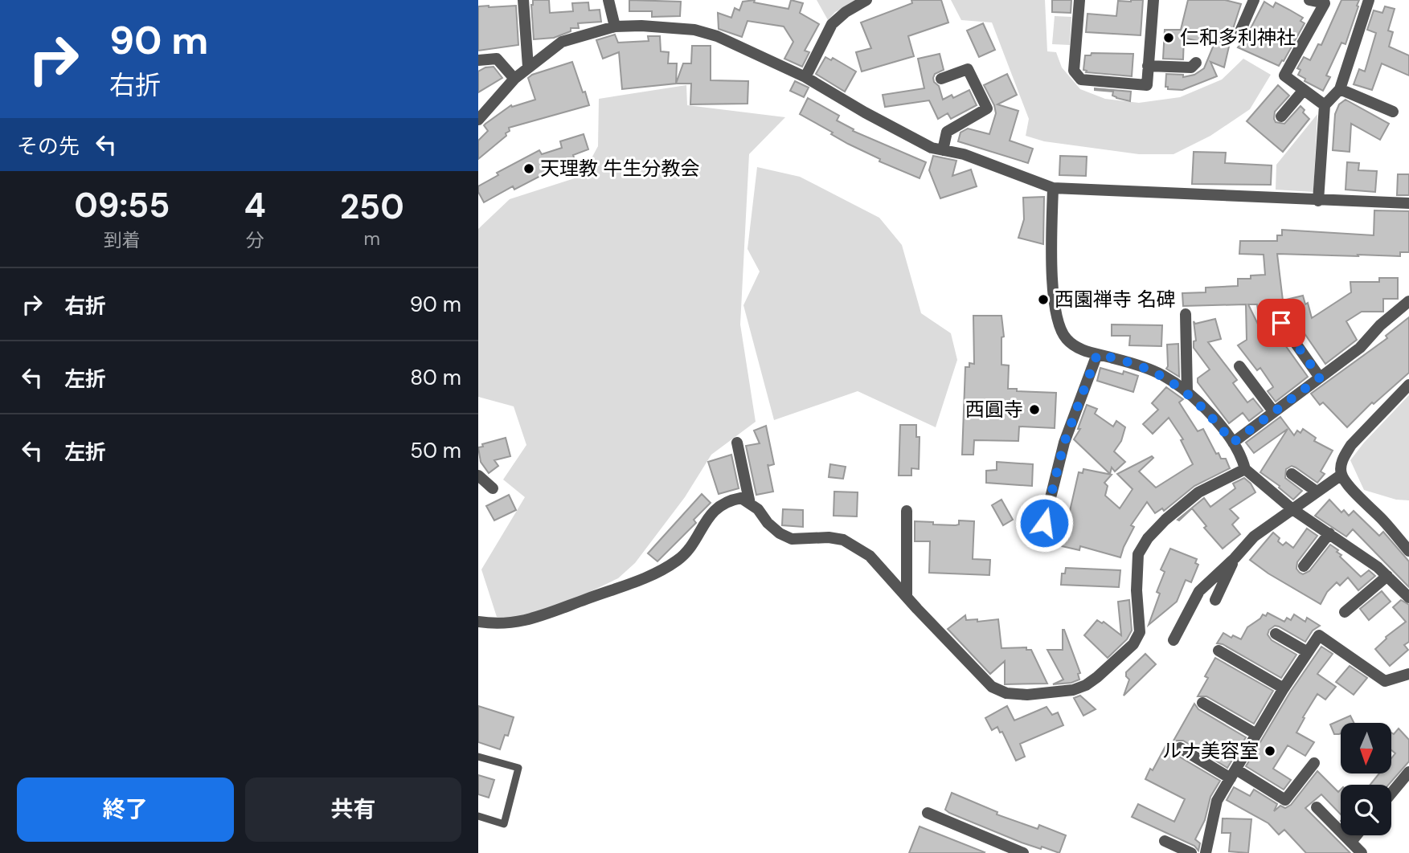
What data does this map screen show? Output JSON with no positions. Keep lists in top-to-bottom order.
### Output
{
  "places": [
    "仁和多利神社",
    "天理教 牛生分教会",
    "西園禅寺 名碑",
    "西圓寺",
    "ルナ美容室"
  ],
  "north": "bottom",
  "page": {
    "turn": ["90 m", "右折"],
    "then": "その先",
    "eta": [
      "09:55",
      "到着",
      "4",
      "分",
      "250",
      "m"
    ],
    "list": [
      {
        "name": "右折",
        "value": "90 m"
      },
      {
        "name": "左折",
        "value": "80 m"
      },
      {
        "name": "左折",
        "value": "50 m"
      }
    ],
    "buttons": ["終了", "共有"]
  }
}
